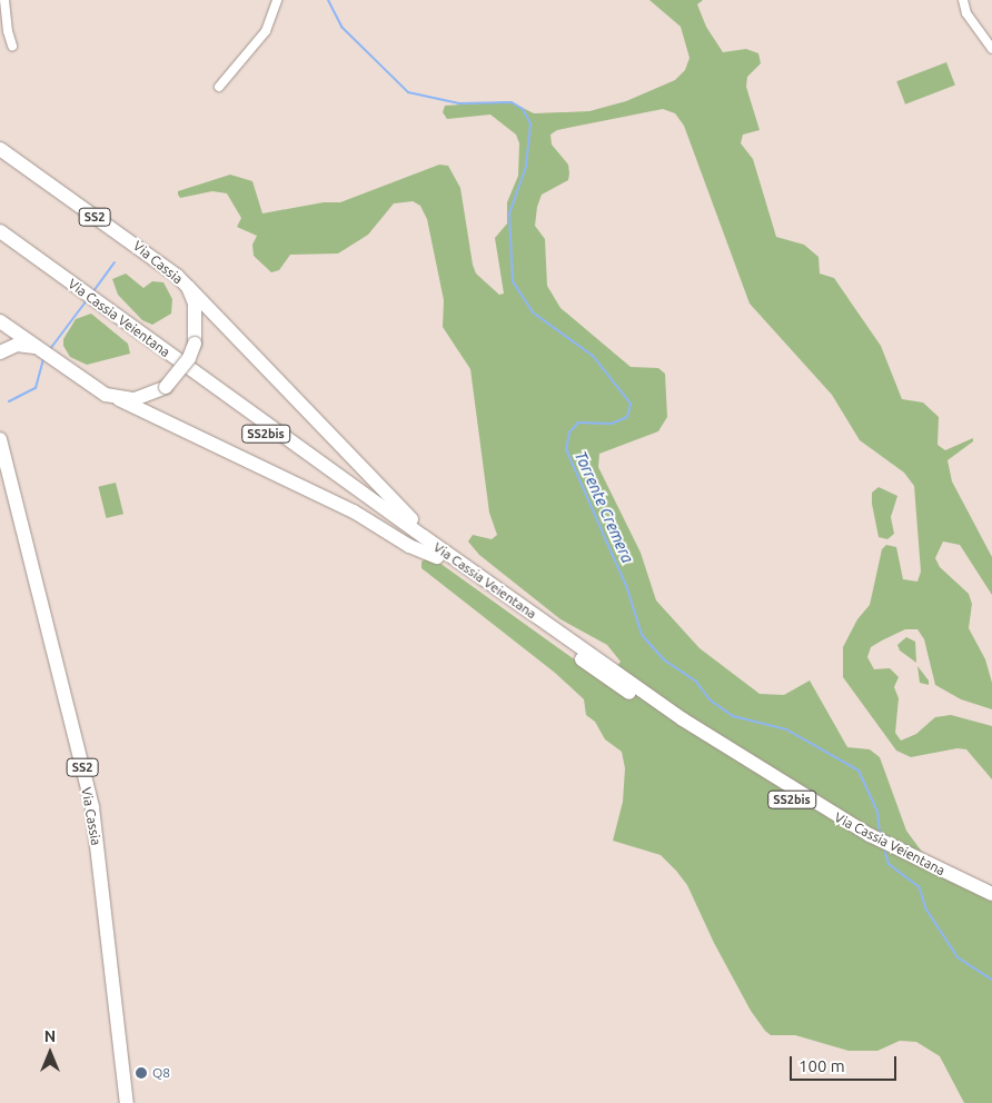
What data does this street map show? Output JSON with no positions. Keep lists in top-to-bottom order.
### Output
{
  "streets": {
    "main road": [
      "SS2",
      "Via Cassia",
      "Via Cassia Veientana",
      "SS2bis"
    ]
  },
  "water": ["Torrente Cremera"],
  "places": ["Q8"],
  "scale_bar": "100 m",
  "north": "top"
}
